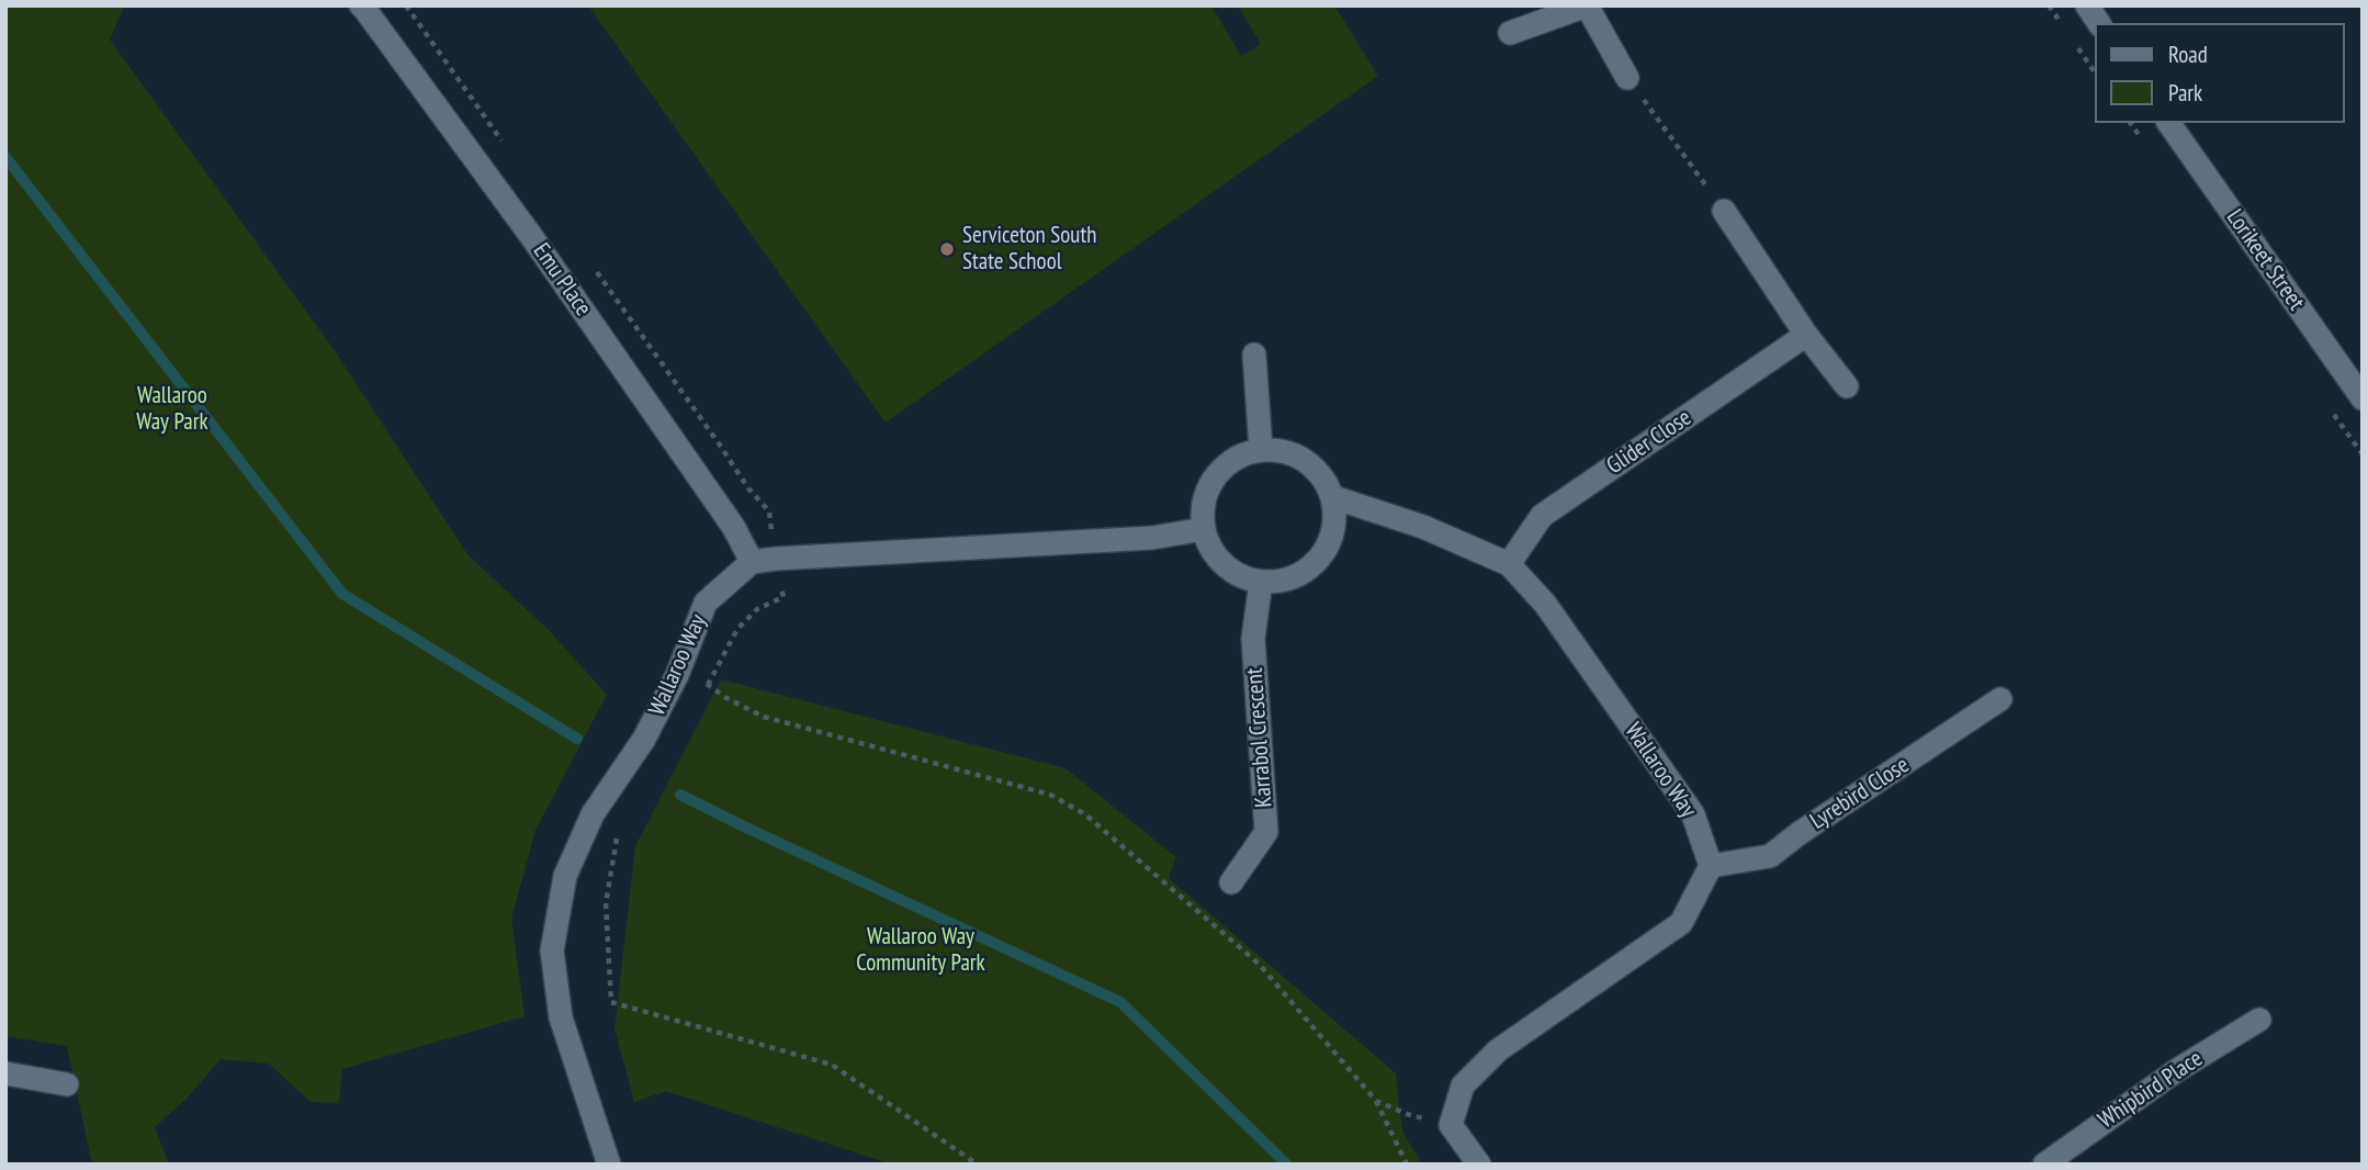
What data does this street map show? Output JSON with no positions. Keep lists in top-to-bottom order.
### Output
{
  "streets": {
    "street": [
      "Lorikeet Street",
      "Emu Place",
      "Glider Close",
      "Wallaroo Way",
      "Karrabol Crescent",
      "Lyrebird Close",
      "Whipbird Place"
    ]
  },
  "crossings": [
    ["Emu Place", "Wallaroo Way"],
    ["Glider Close", "Wallaroo Way"],
    ["Wallaroo Way", "Karrabol Crescent"],
    ["Wallaroo Way", "Lyrebird Close"]
  ],
  "parks": ["Wallaroo Way Park", "Wallaroo Way Community Park"],
  "places": ["Serviceton South State School"],
  "legend": ["Road", "Park"]
}
